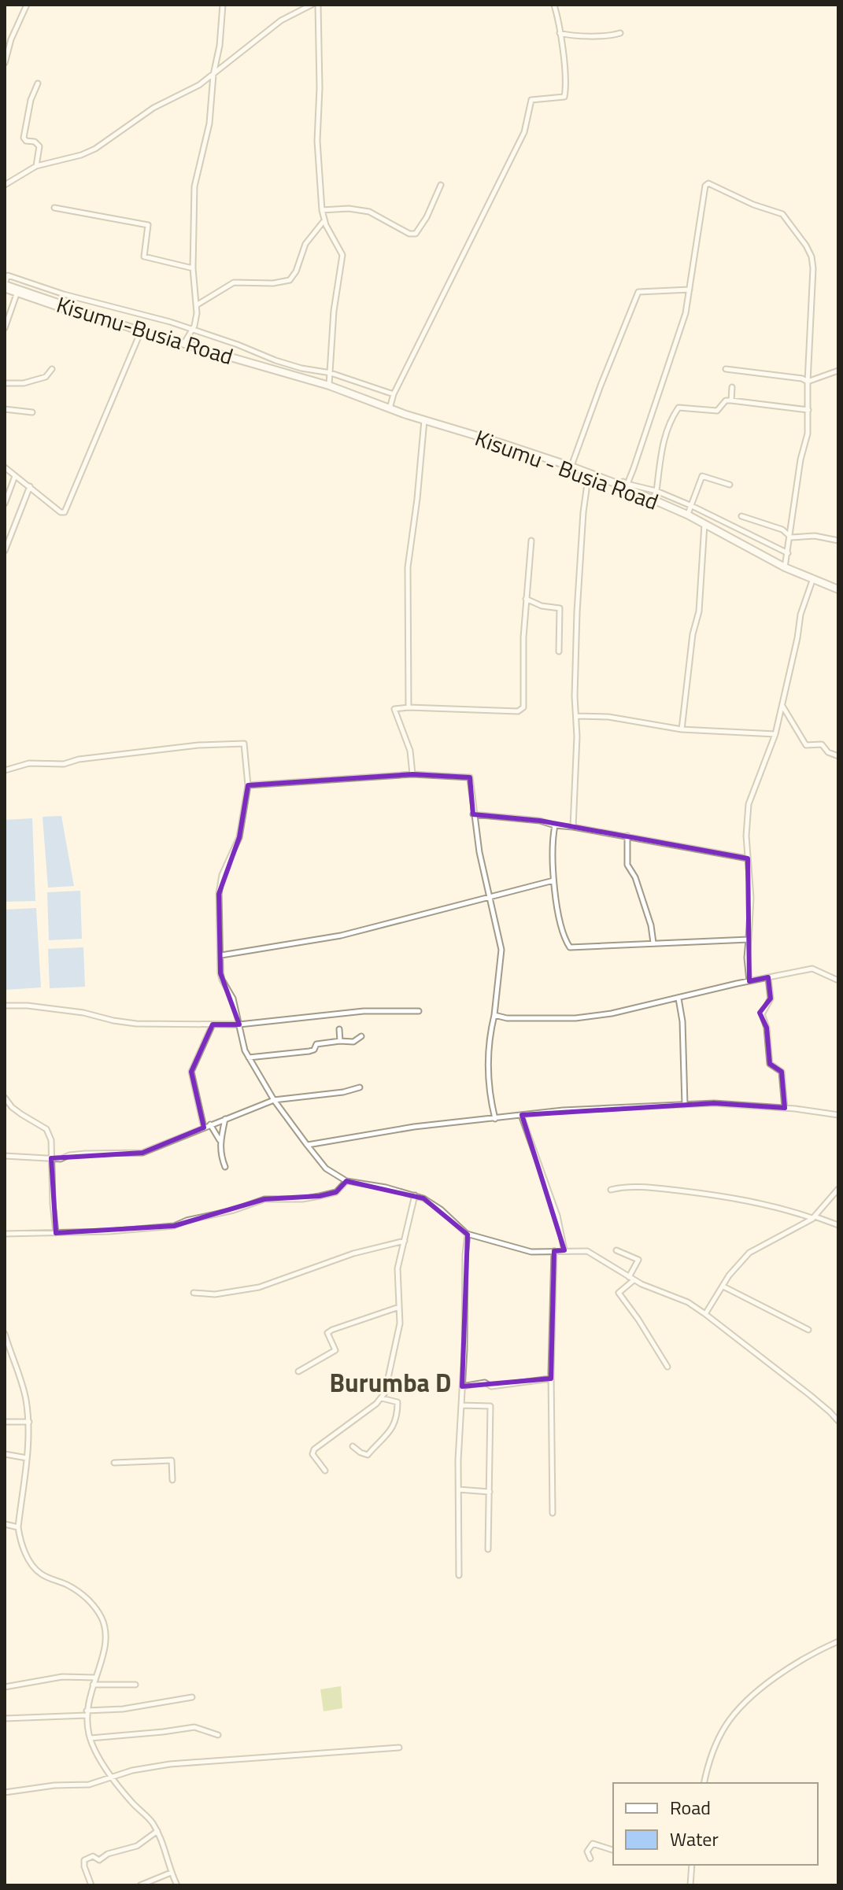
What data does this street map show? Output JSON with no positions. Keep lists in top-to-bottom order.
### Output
{
  "streets": {
    "highway": ["Kisumu-Busia Road", "Kisumu - Busia Road"]
  },
  "crossings": [
    ["Kisumu-Busia Road", "Kisumu - Busia Road"]
  ],
  "districts": ["Burumba D"],
  "legend": ["Road", "Water"]
}
